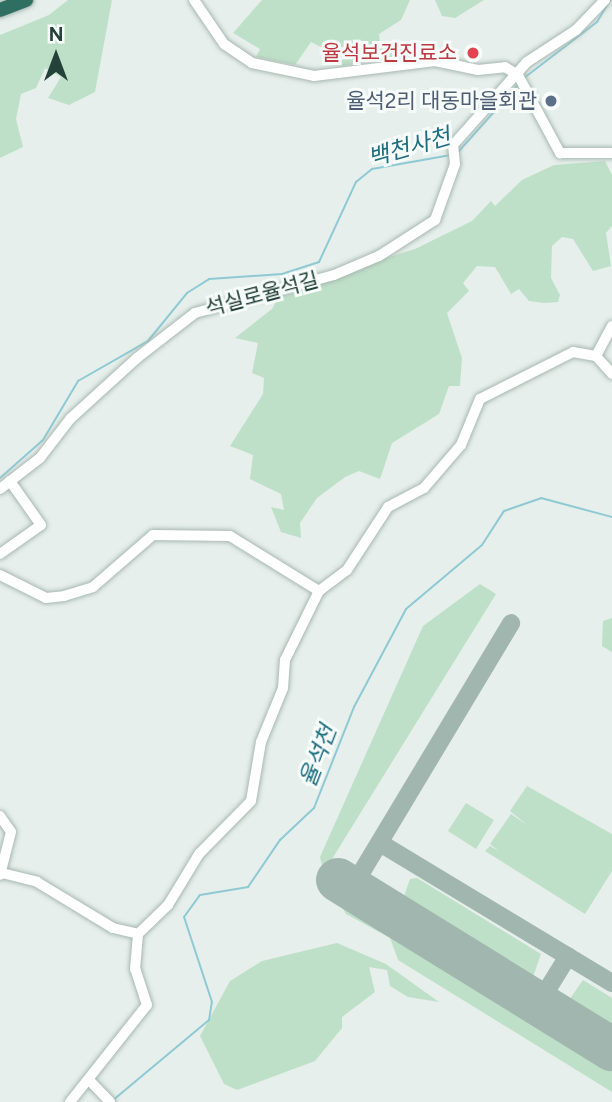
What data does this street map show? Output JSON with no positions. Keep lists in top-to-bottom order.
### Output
{
  "streets": {
    "street": ["석실로율석길"]
  },
  "water": ["백천사천", "율석천"],
  "places": ["율석보건진료소", "율석2리 대동마을회관"],
  "north": "top"
}
